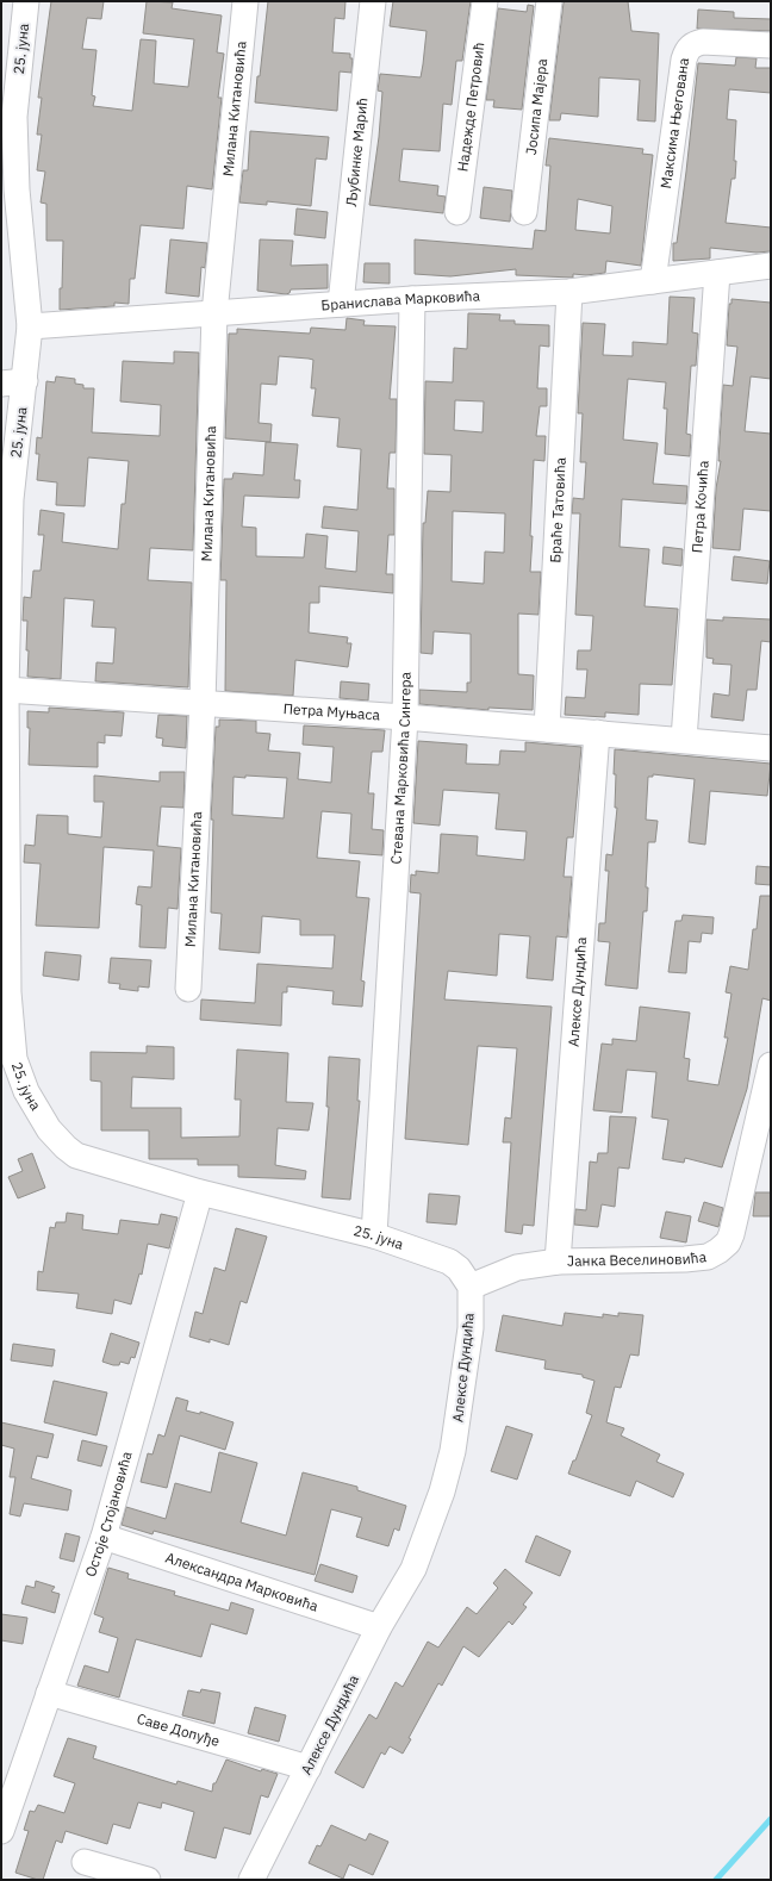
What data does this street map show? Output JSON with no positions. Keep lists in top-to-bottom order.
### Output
{
  "streets": {
    "street": [
      "25. јуна",
      "Надежде Петровић",
      "Јосипа Мајера",
      "Милана Китановића",
      "Максима Његована",
      "Љубинке Марић",
      "Бранислава Марковића",
      "Петра Кочића",
      "Браће Татовића",
      "Петра Муњаса",
      "Стевана Марковића Сингера",
      "Алексе Дундића",
      "Јанка Веселиновића",
      "Остоје Стојановића",
      "Александра Марковића",
      "Саве Допуђе"
    ]
  },
  "crossings": [
    ["25. јуна", "Бранислава Марковића"],
    ["25. јуна", "Петра Муњаса"],
    ["25. јуна", "Стевана Марковића Сингера"],
    ["25. јуна", "Алексе Дундића"],
    ["25. јуна", "Остоје Стојановића"],
    ["Милана Китановића", "Бранислава Марковића"],
    ["Милана Китановића", "Петра Муњаса"],
    ["Максима Његована", "Бранислава Марковића"],
    ["Љубинке Марић", "Бранислава Марковића"],
    ["Бранислава Марковића", "Петра Кочића"],
    ["Бранислава Марковића", "Браће Татовића"],
    ["Бранислава Марковића", "Стевана Марковића Сингера"],
    ["Петра Кочића", "Петра Муњаса"],
    ["Браће Татовића", "Петра Муњаса"],
    ["Петра Муњаса", "Стевана Марковића Сингера"],
    ["Петра Муњаса", "Алексе Дундића"],
    ["Алексе Дундића", "Јанка Веселиновића"],
    ["Алексе Дундића", "Александра Марковића"],
    ["Алексе Дундића", "Саве Допуђе"],
    ["Остоје Стојановића", "Александра Марковића"],
    ["Остоје Стојановића", "Саве Допуђе"]
  ]
}
